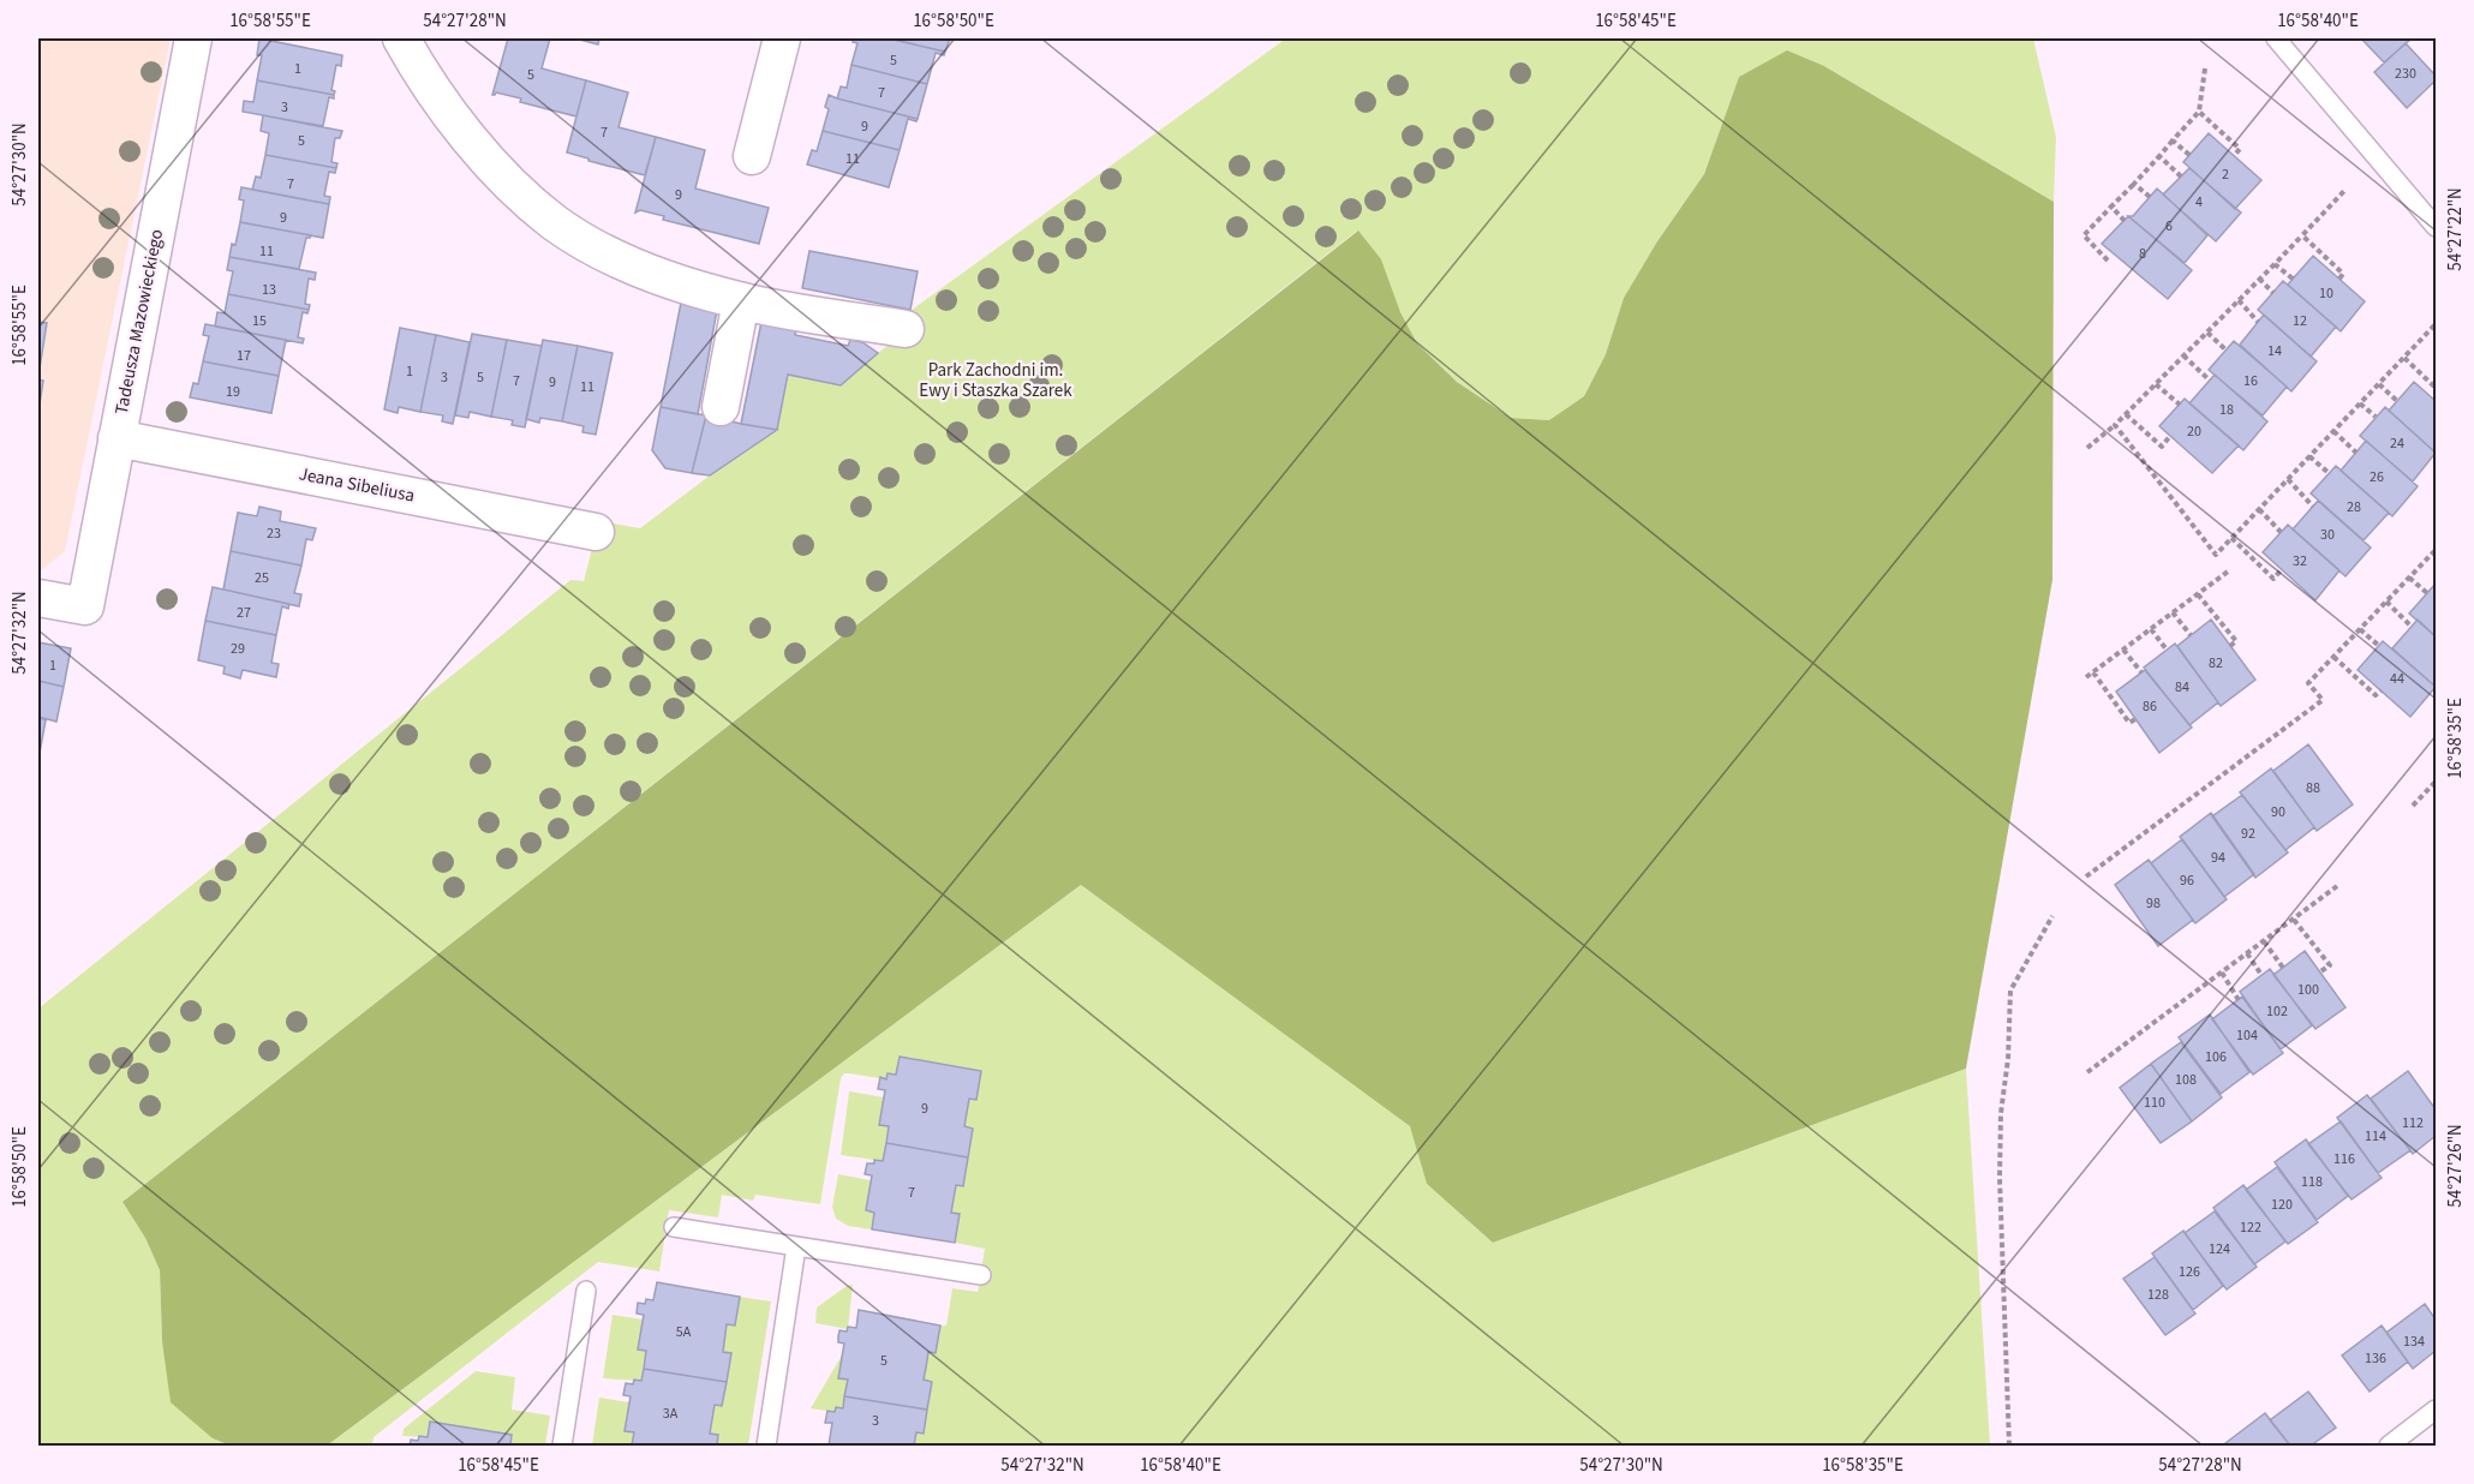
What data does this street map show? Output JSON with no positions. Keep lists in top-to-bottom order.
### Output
{
  "streets": {
    "street": ["Tadeusza Mazowieckiego", "Jeana Sibeliusa"]
  },
  "crossings": [
    ["Tadeusza Mazowieckiego", "Jeana Sibeliusa"]
  ],
  "parks": ["Park Zachodni im. Ewy i Staszka Szarek"],
  "house_numbers": [
    "5",
    "1",
    "230",
    "5",
    "7",
    "3",
    "9",
    "7",
    "5",
    "11",
    "2",
    "7",
    "9",
    "4",
    "9",
    "6",
    "11",
    "8",
    "13",
    "10",
    "15",
    "12",
    "14",
    "17",
    "1",
    "3",
    "5",
    "7",
    "16",
    "9",
    "11",
    "19",
    "18",
    "20",
    "24",
    "26",
    "28",
    "23",
    "30",
    "32",
    "25",
    "27",
    "29",
    "82",
    "1",
    "44",
    "84",
    "86",
    "88",
    "90",
    "92",
    "94",
    "96",
    "98",
    "100",
    "102",
    "104",
    "106",
    "108",
    "110",
    "9",
    "112",
    "114",
    "116",
    "118",
    "7",
    "120",
    "122",
    "124",
    "126",
    "128",
    "5A",
    "134",
    "136",
    "5",
    "3A",
    "3"
  ],
  "coordinates": [
    "16°58'55\"E",
    "54°27'28\"N",
    "16°58'50\"E",
    "16°58'45\"E",
    "16°58'40\"E",
    "54°27'30\"N",
    "54°27'22\"N",
    "54°27'32\"N",
    "16°58'35\"E",
    "54°27'26\"N"
  ]
}
